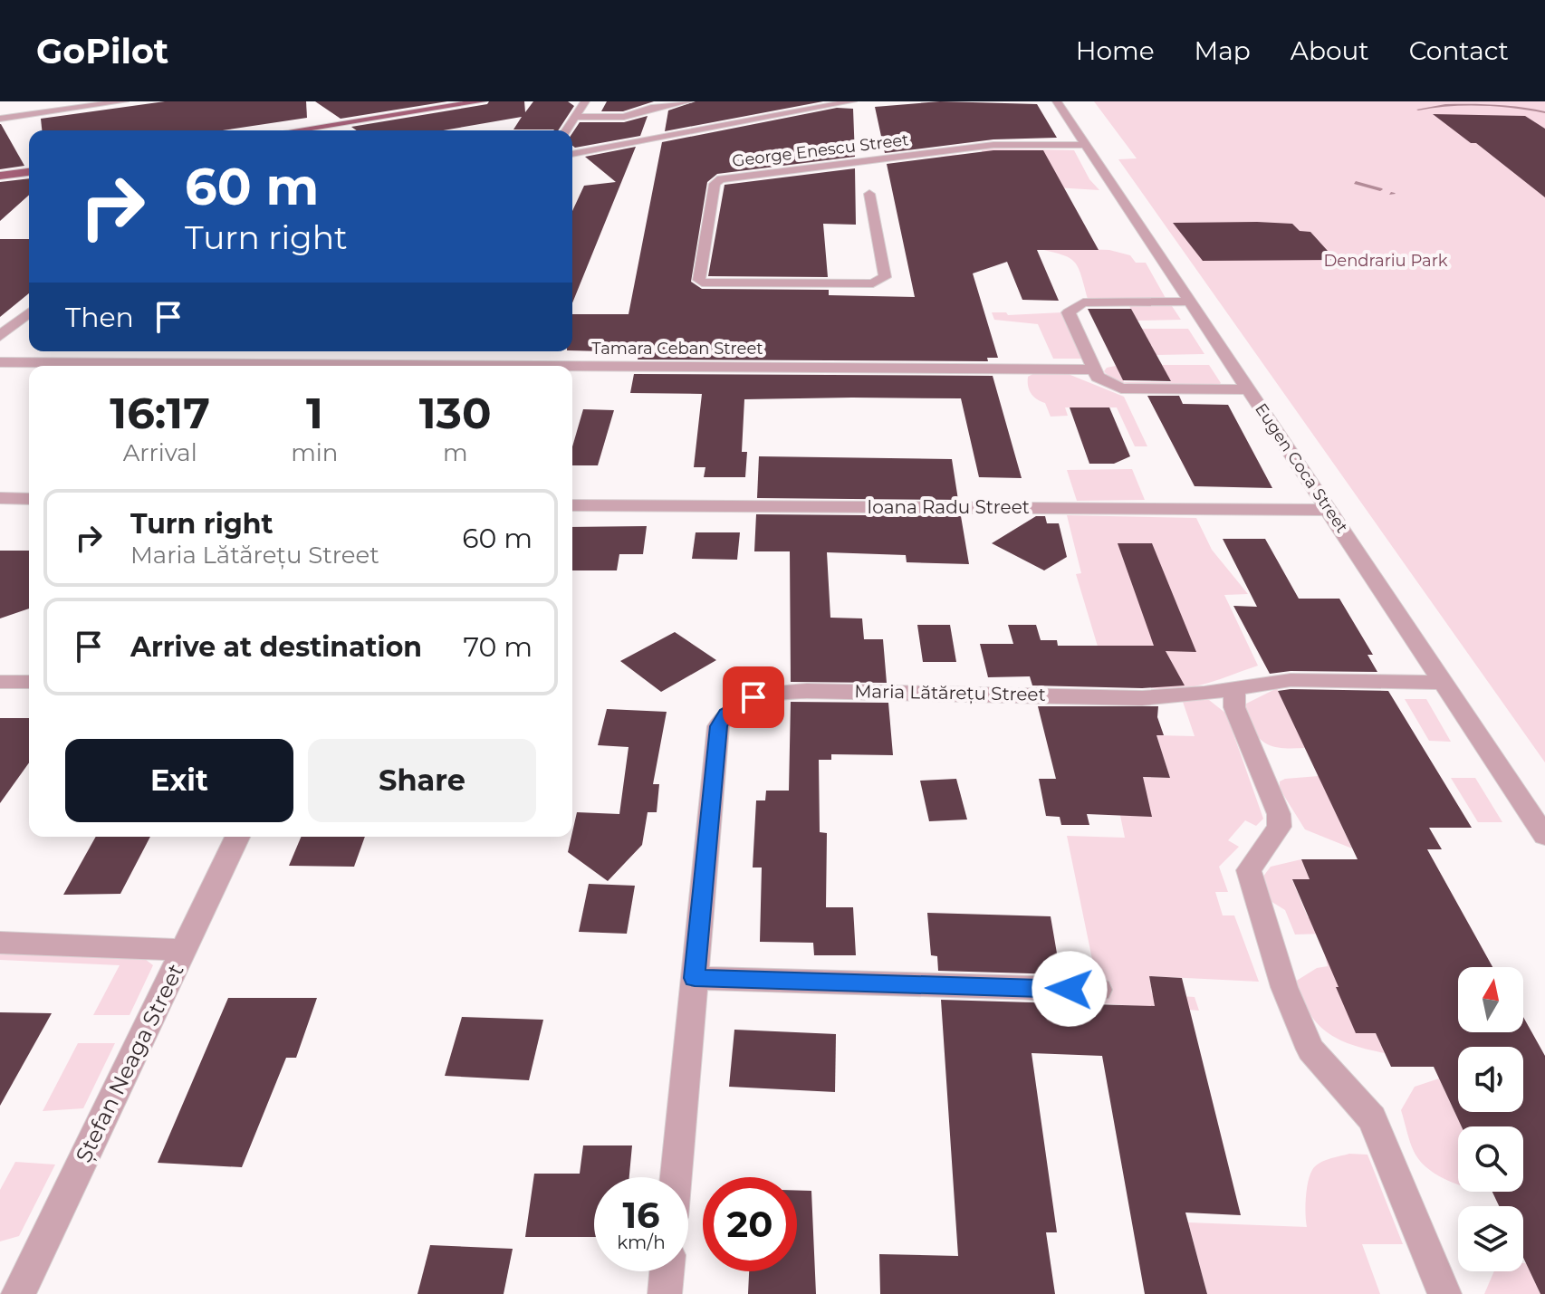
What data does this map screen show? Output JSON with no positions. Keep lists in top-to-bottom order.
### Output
{
  "streets": {
    "street": [
      "George Enescu Street",
      "Tamara Ceban Street",
      "Eugen Coca Street",
      "Ioana Radu Street",
      "Maria Lătărețu Street",
      "Ștefan Neaga Street"
    ]
  },
  "crossings": [
    ["George Enescu Street", "Eugen Coca Street"],
    ["Eugen Coca Street", "Ioana Radu Street"],
    ["Eugen Coca Street", "Maria Lătărețu Street"]
  ],
  "parks": ["Dendrariu Park"],
  "north": "top",
  "page": {
    "header": "GoPilot",
    "nav": [
      "Home",
      "Map",
      "About",
      "Contact"
    ],
    "turn": ["60 m", "Turn right"],
    "then": "Then",
    "eta": [
      "16:17",
      "Arrival",
      "1",
      "min",
      "130",
      "m"
    ],
    "list": [
      {
        "name": "Turn right",
        "note": "Maria Lătărețu Street",
        "value": "60 m"
      },
      {
        "name": "Arrive at destination",
        "value": "70 m"
      }
    ],
    "buttons": ["Exit", "Share"],
    "speed": "16 km/h",
    "limit": "20"
  }
}
